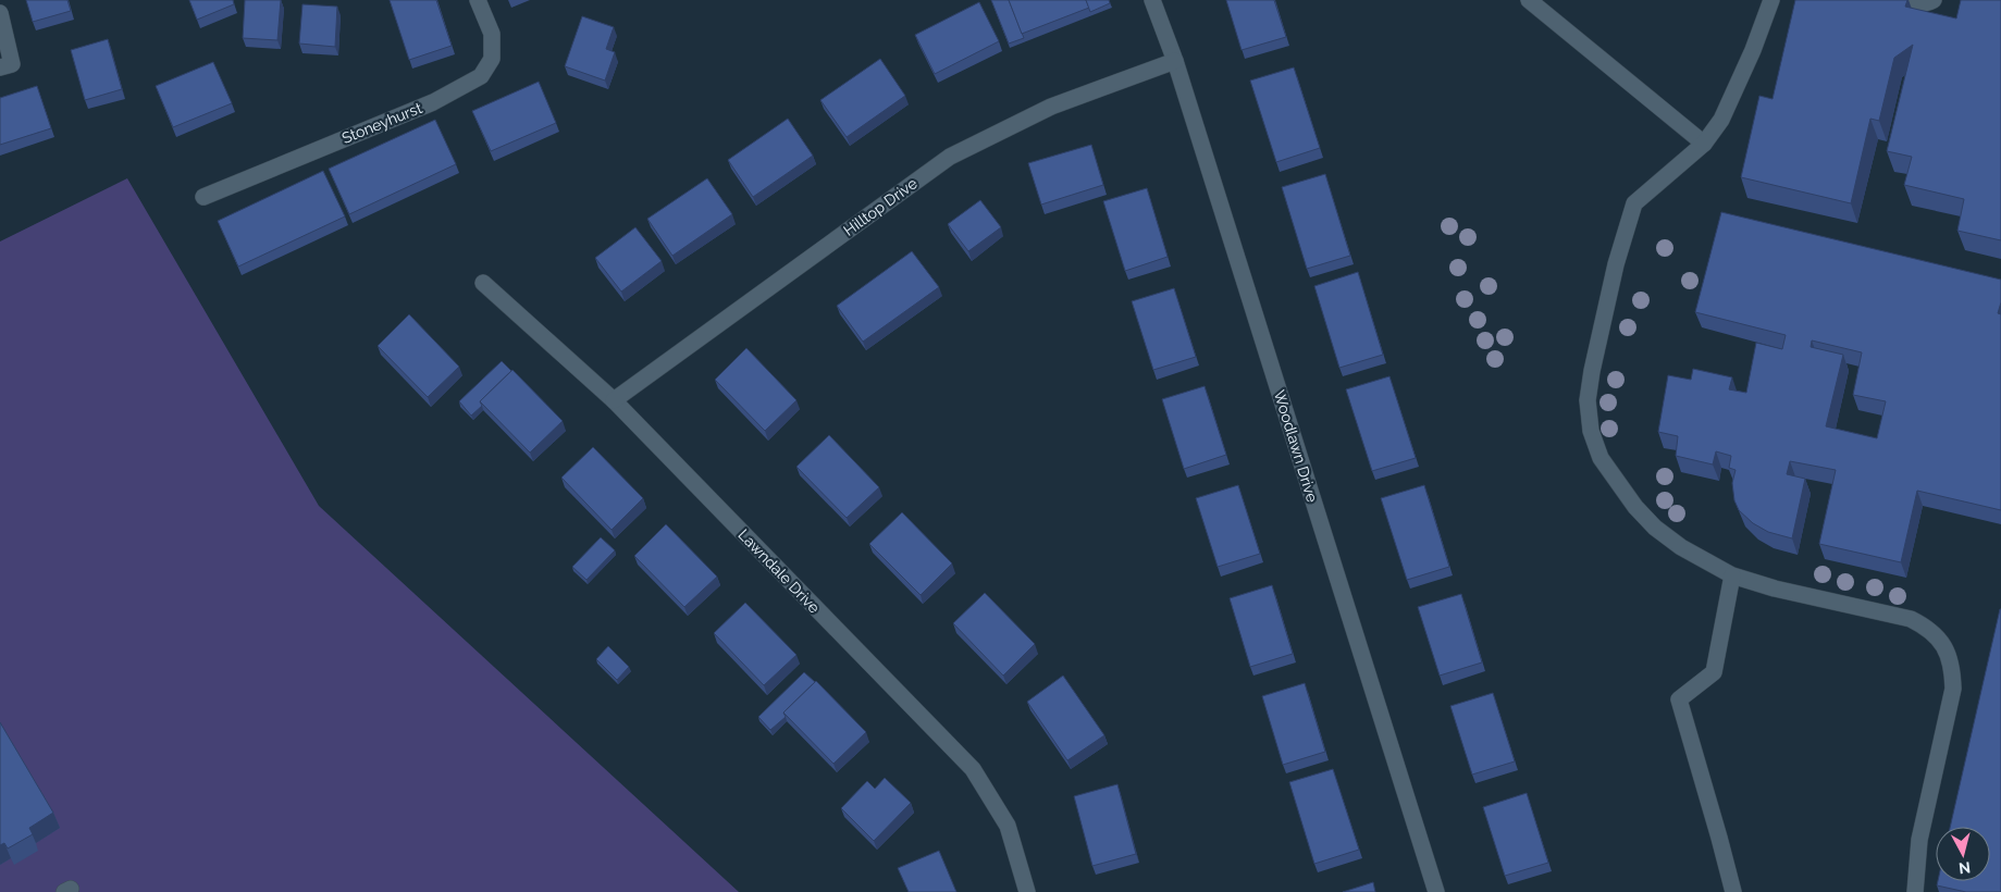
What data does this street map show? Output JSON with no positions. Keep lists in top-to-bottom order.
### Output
{
  "streets": {
    "street": [
      "Stoneyhurst",
      "Hilltop Drive",
      "Woodlawn Drive",
      "Lawndale Drive"
    ]
  },
  "crossings": [
    ["Hilltop Drive", "Woodlawn Drive"],
    ["Hilltop Drive", "Lawndale Drive"]
  ],
  "north": "bottom"
}
